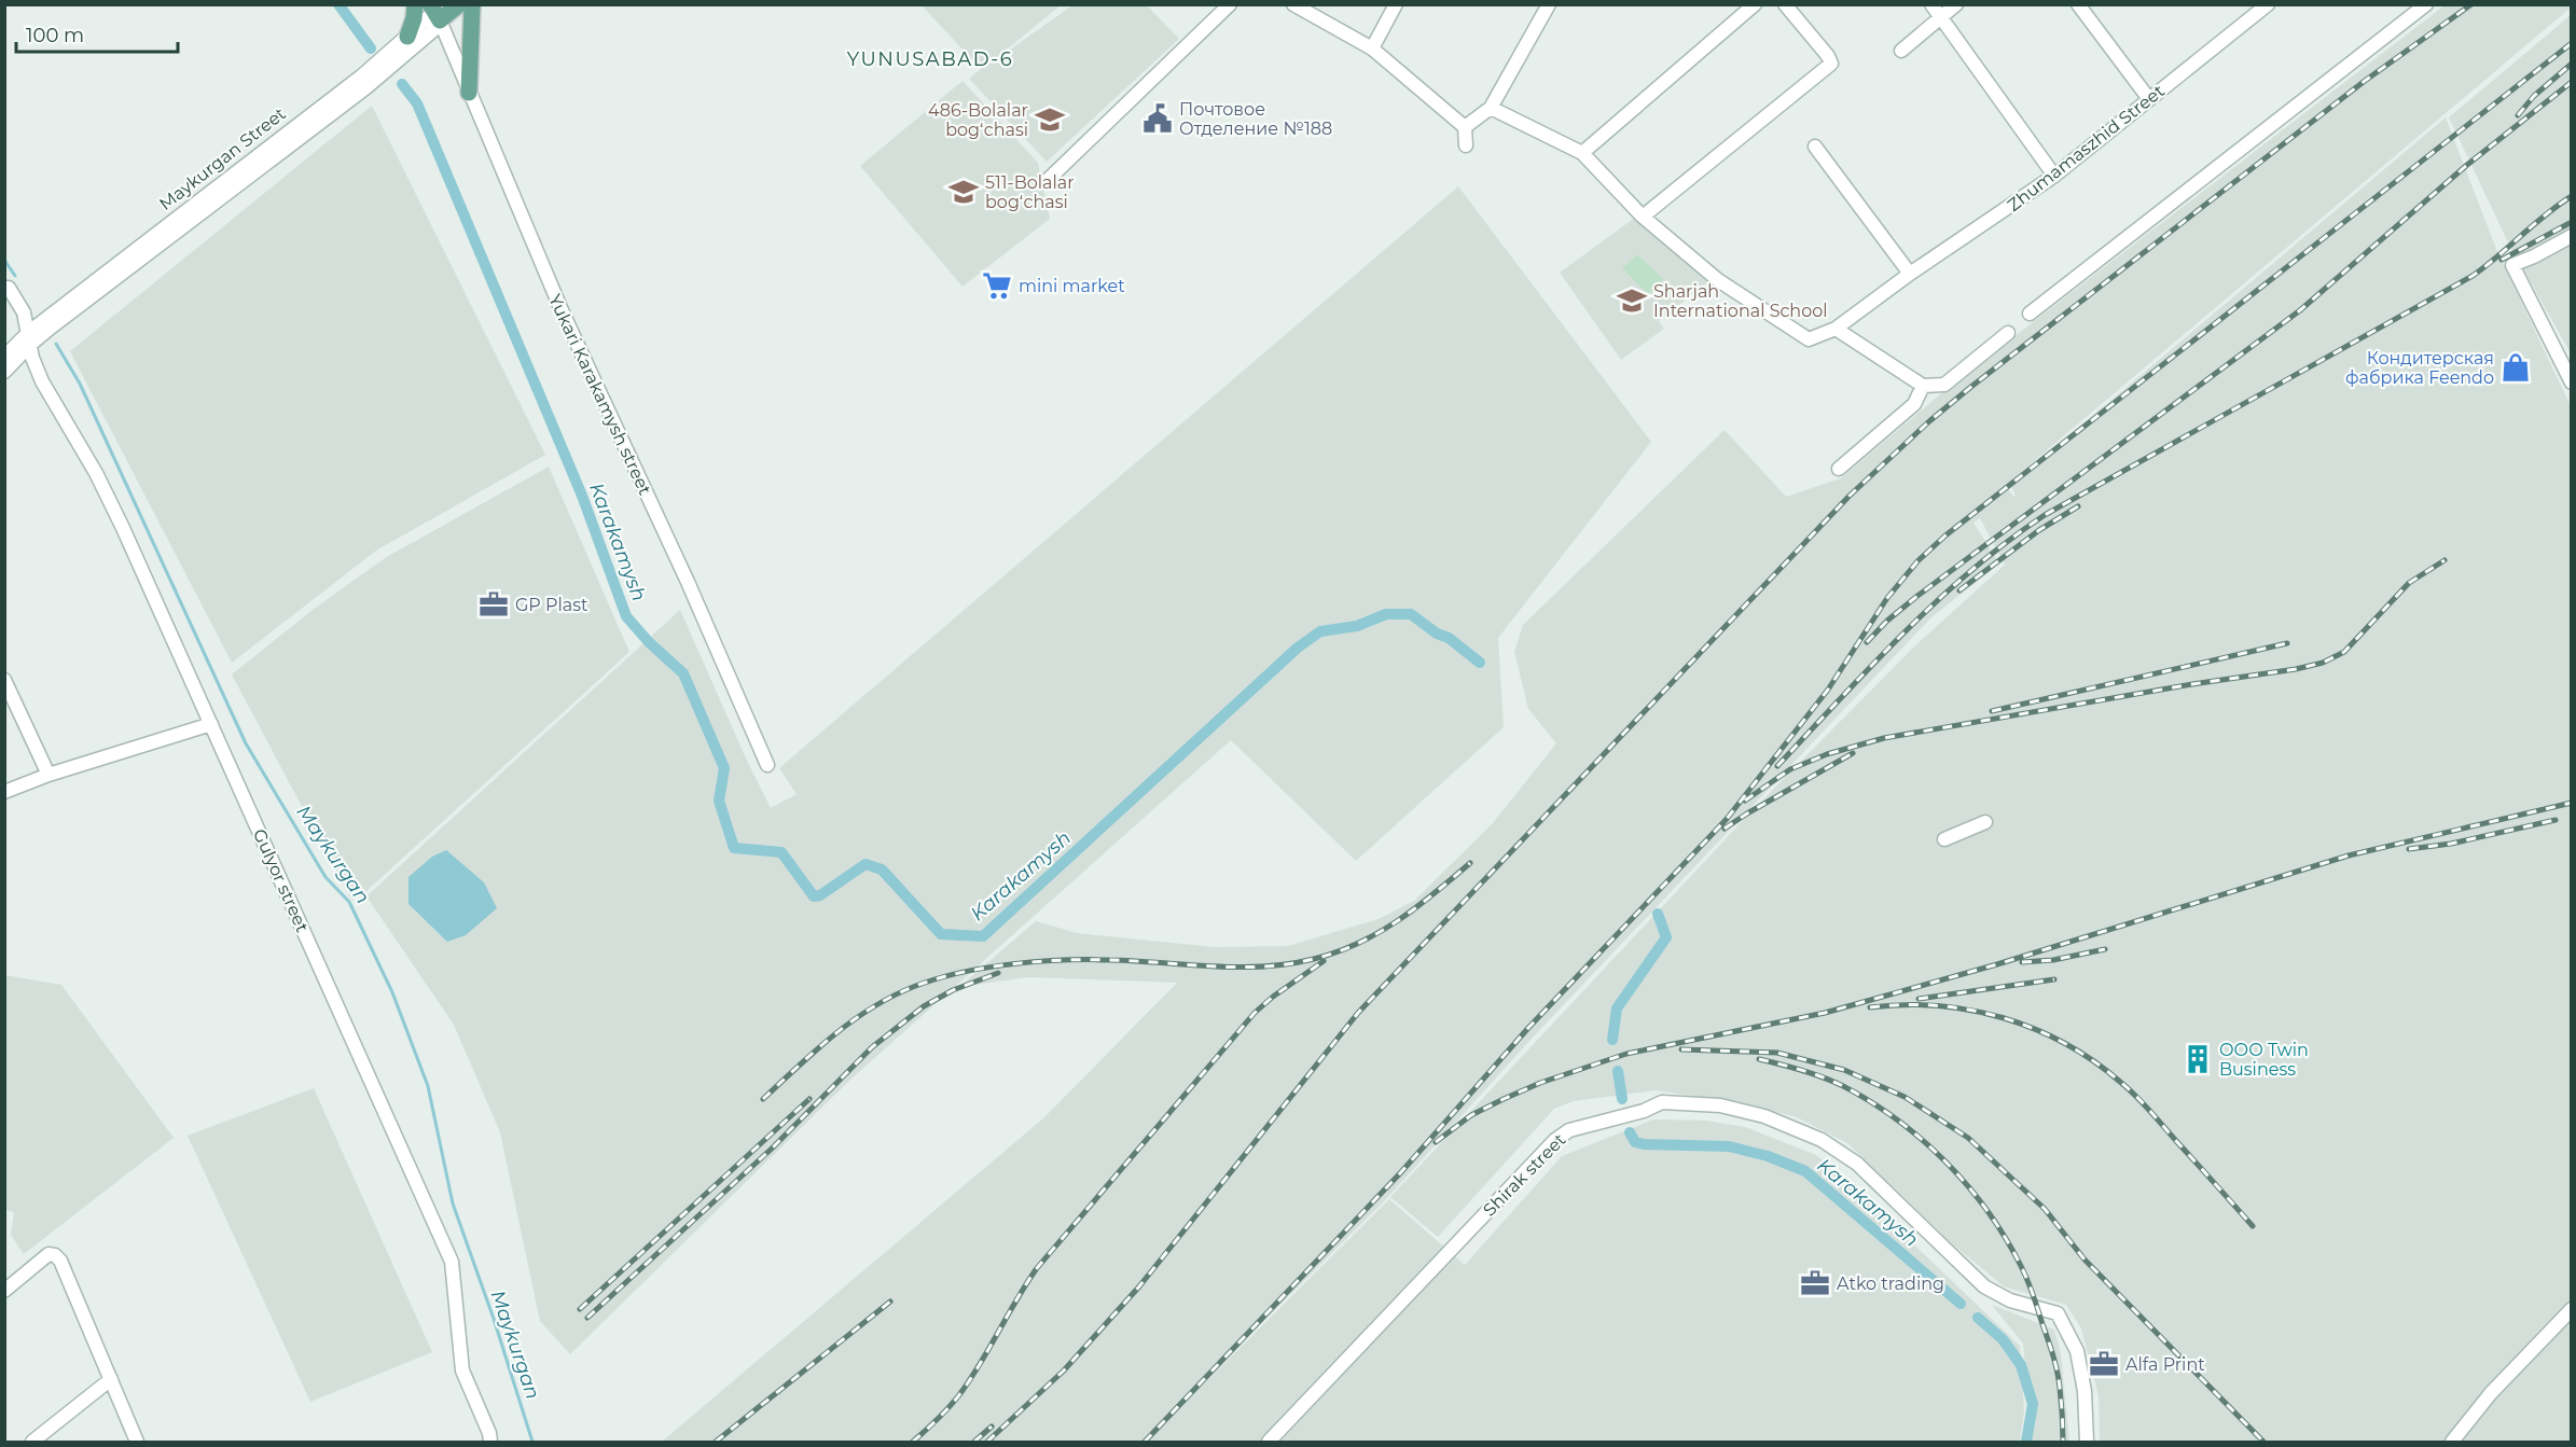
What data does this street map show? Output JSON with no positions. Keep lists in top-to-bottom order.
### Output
{
  "streets": {
    "main road": ["Maykurgan Street"],
    "street": [
      "Zhumamaszhid Street",
      "Yukari Karakamysh street",
      "Gulyor street",
      "Shirak street"
    ]
  },
  "crossings": [
    ["Maykurgan Street", "Yukari Karakamysh street"],
    ["Maykurgan Street", "Gulyor street"]
  ],
  "districts": ["YUNUSABAD-6"],
  "water": ["Karakamysh", "Maykurgan"],
  "places": {
    "public building": ["Почтовое Отделение №188"],
    "school or university": ["486-Bolalar bogʻchasi", "511-Bolalar bogʻchasi", "Sharjah International School"],
    "supermarket": ["mini market"],
    "shop": ["Кондитерская фабрика Feendo"],
    "office": ["GP Plast", "Atko trading", "Alfa Print"],
    "building": ["ООО Twin Business"]
  },
  "scale_bar": "100 m"
}
